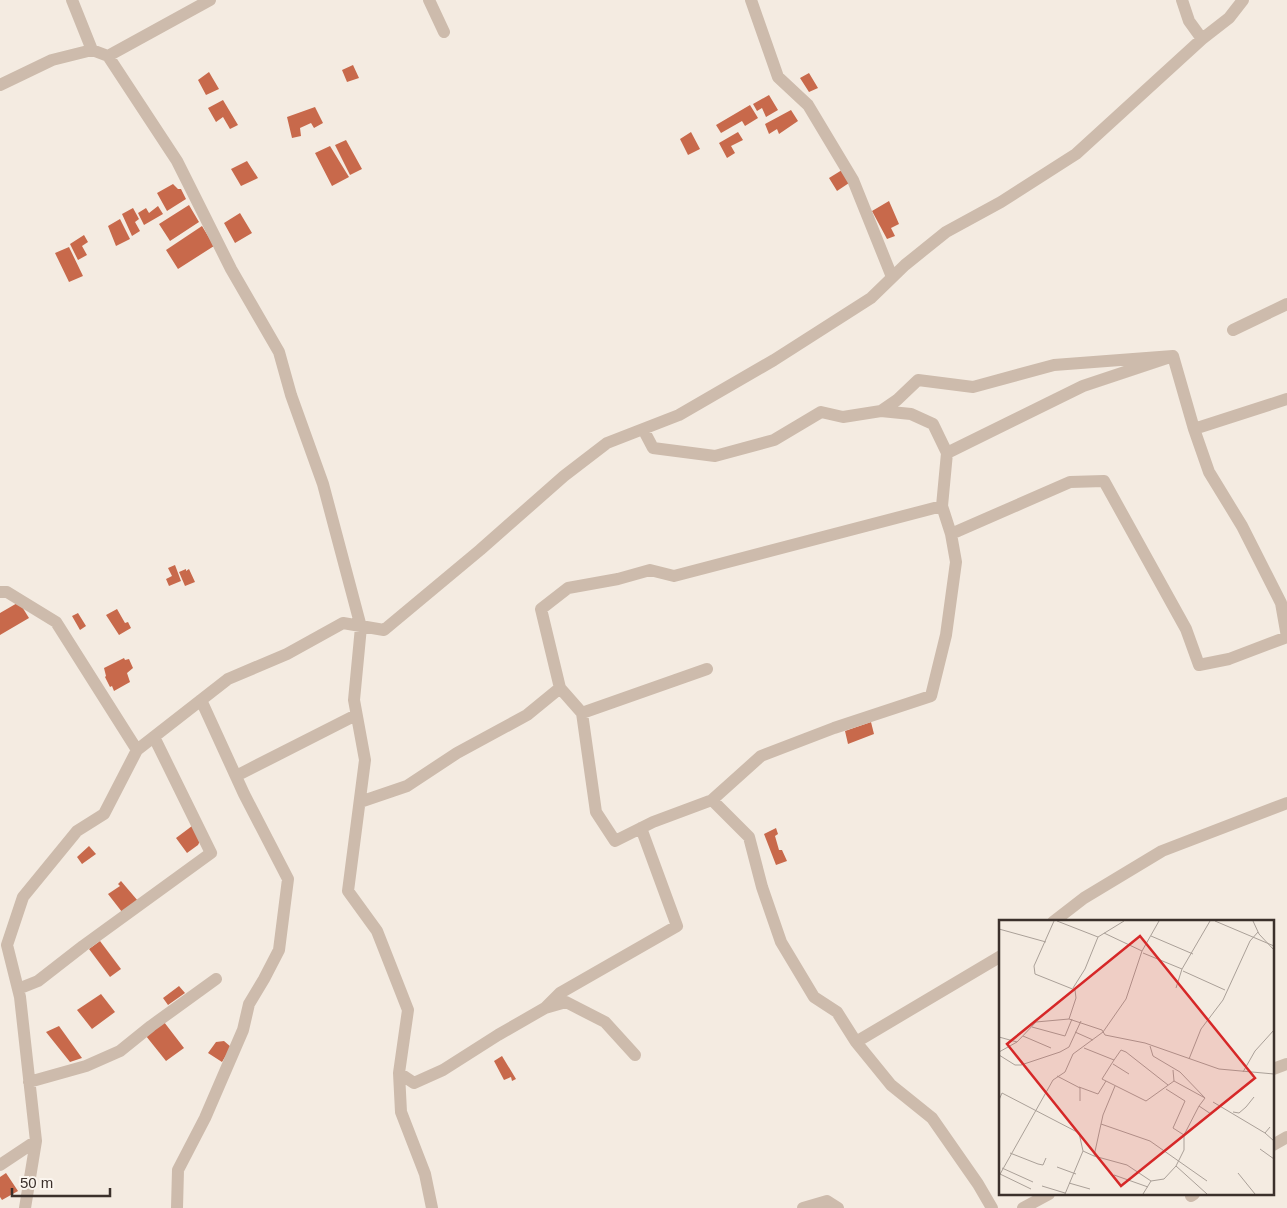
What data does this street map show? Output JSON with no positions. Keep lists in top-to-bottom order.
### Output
{
  "scale_bar": "50 m"
}
